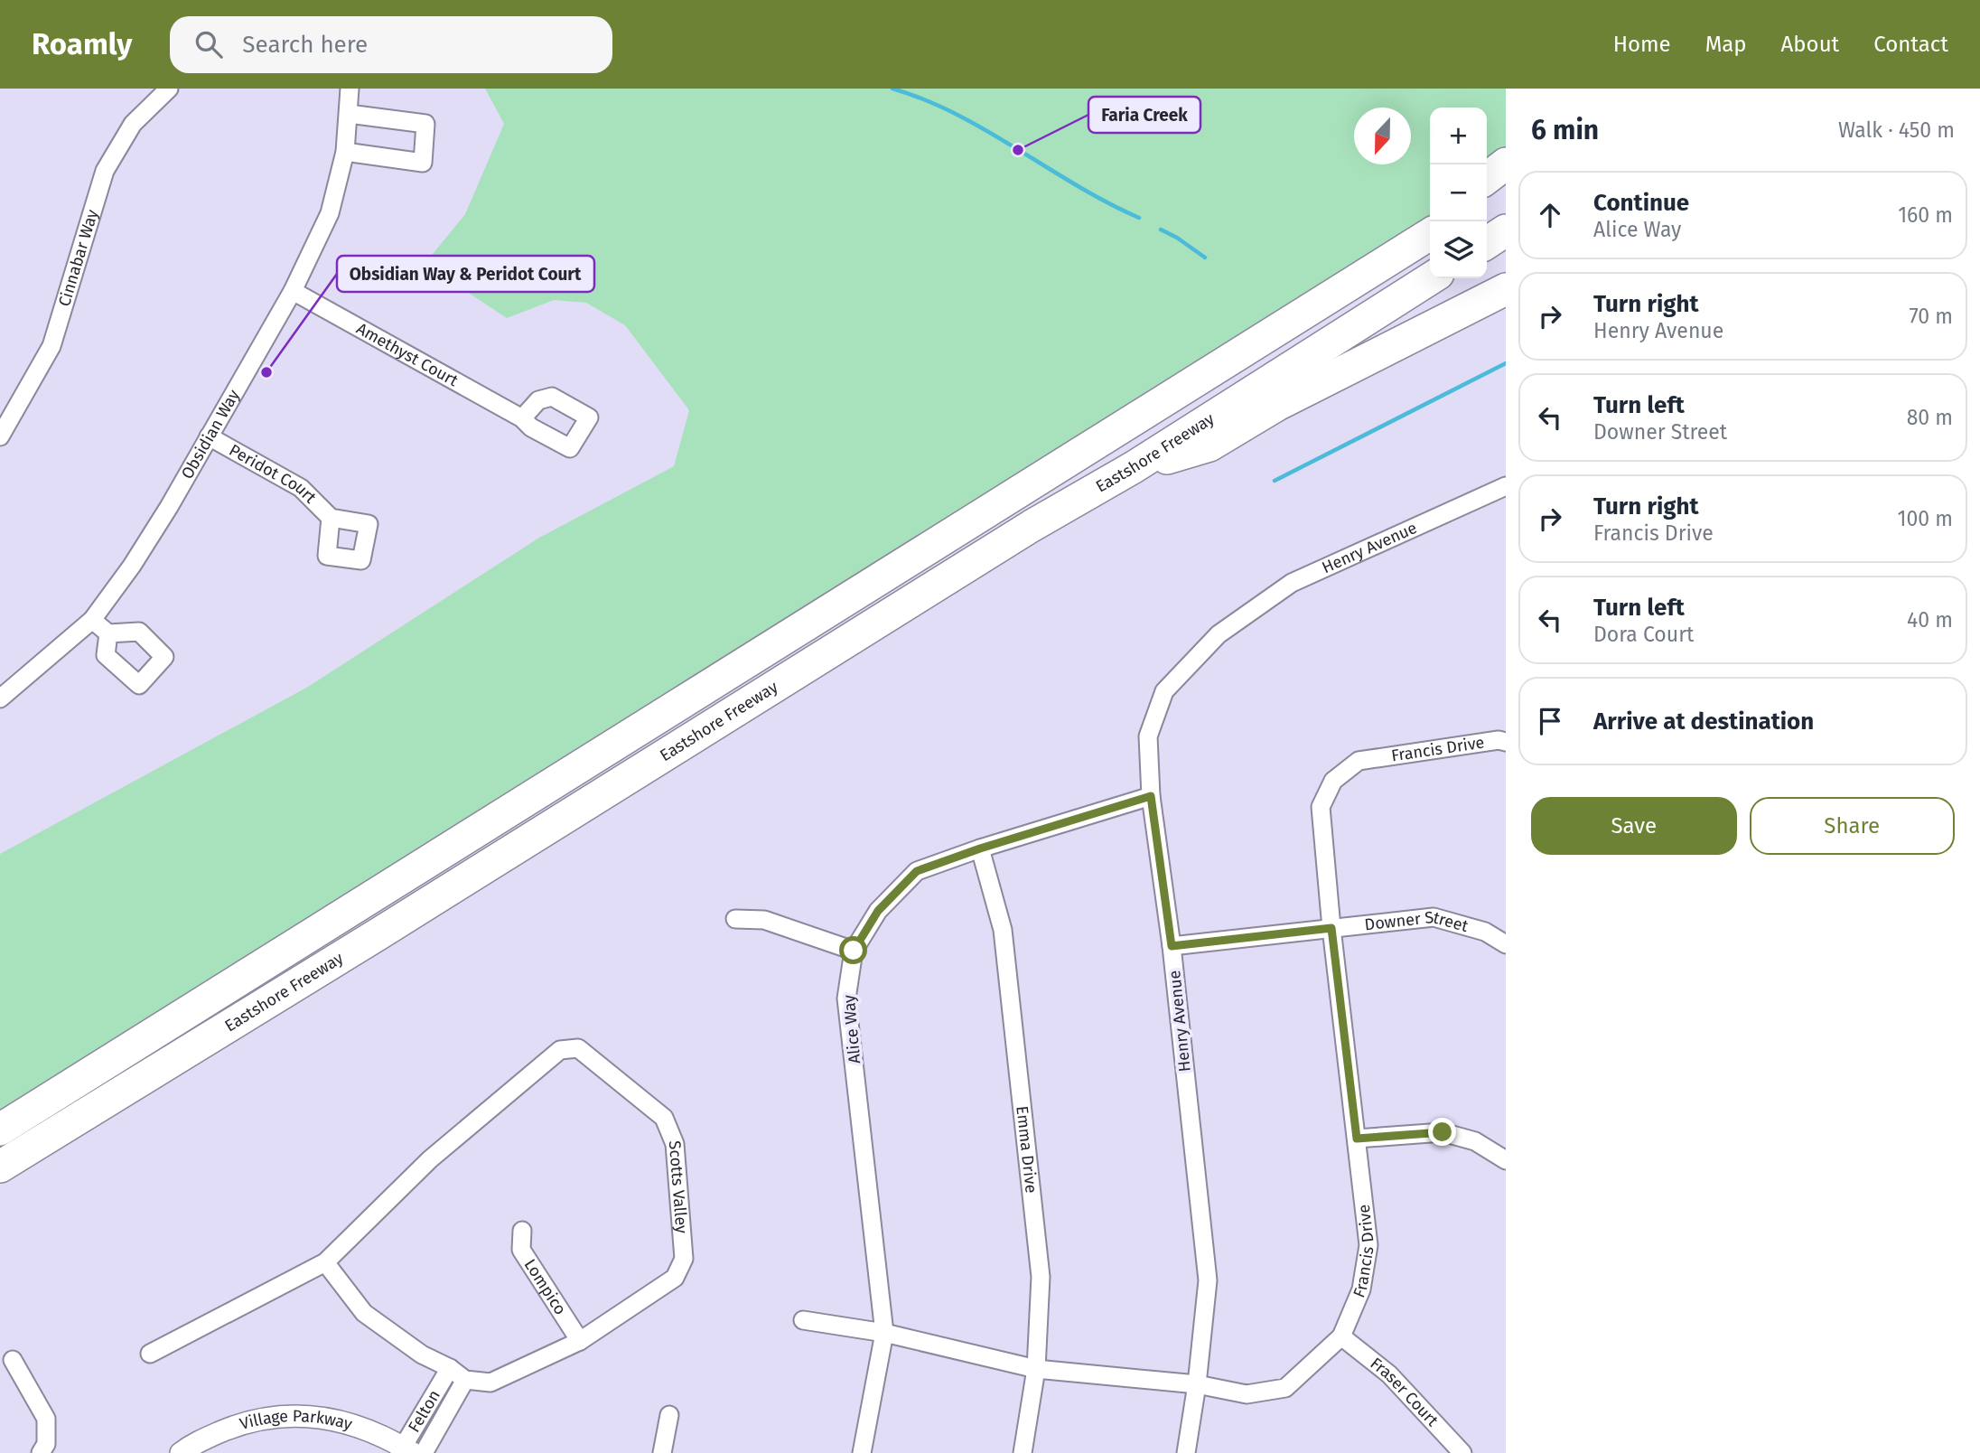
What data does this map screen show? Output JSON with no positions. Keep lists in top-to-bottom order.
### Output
{
  "streets": {
    "highway": ["Eastshore Freeway"],
    "street": [
      "Cinnabar Way",
      "Amethyst Court",
      "Obsidian Way",
      "Peridot Court",
      "Henry Avenue",
      "Francis Drive",
      "Downer Street",
      "Alice Way",
      "Emma Drive",
      "Scotts Valley",
      "Lompico",
      "Fraser Court",
      "Felton",
      "Village Parkway"
    ]
  },
  "crossings": [
    ["Amethyst Court", "Obsidian Way"],
    ["Obsidian Way", "Peridot Court"],
    ["Henry Avenue", "Francis Drive"],
    ["Henry Avenue", "Downer Street"],
    ["Henry Avenue", "Alice Way"],
    ["Francis Drive", "Downer Street"],
    ["Francis Drive", "Alice Way"],
    ["Francis Drive", "Emma Drive"],
    ["Francis Drive", "Fraser Court"],
    ["Alice Way", "Emma Drive"],
    ["Scotts Valley", "Lompico"],
    ["Scotts Valley", "Felton"],
    ["Felton", "Village Parkway"]
  ],
  "places": ["Faria Creek", "Obsidian Way & Peridot Court"],
  "north": "bottom",
  "page": {
    "header": "Roamly",
    "search": "Search here",
    "nav": [
      "Home",
      "Map",
      "About",
      "Contact"
    ],
    "heading": ["6 min", "Walk · 450 m"],
    "map_buttons": ["+", "−"],
    "list": [
      ["Continue", "Alice Way", "160 m"],
      ["Turn right", "Henry Avenue", "70 m"],
      ["Turn left", "Downer Street", "80 m"],
      ["Turn right", "Francis Drive", "100 m"],
      ["Turn left", "Dora Court", "40 m"],
      "Arrive at destination"
    ],
    "buttons": ["Save", "Share"]
  }
}
